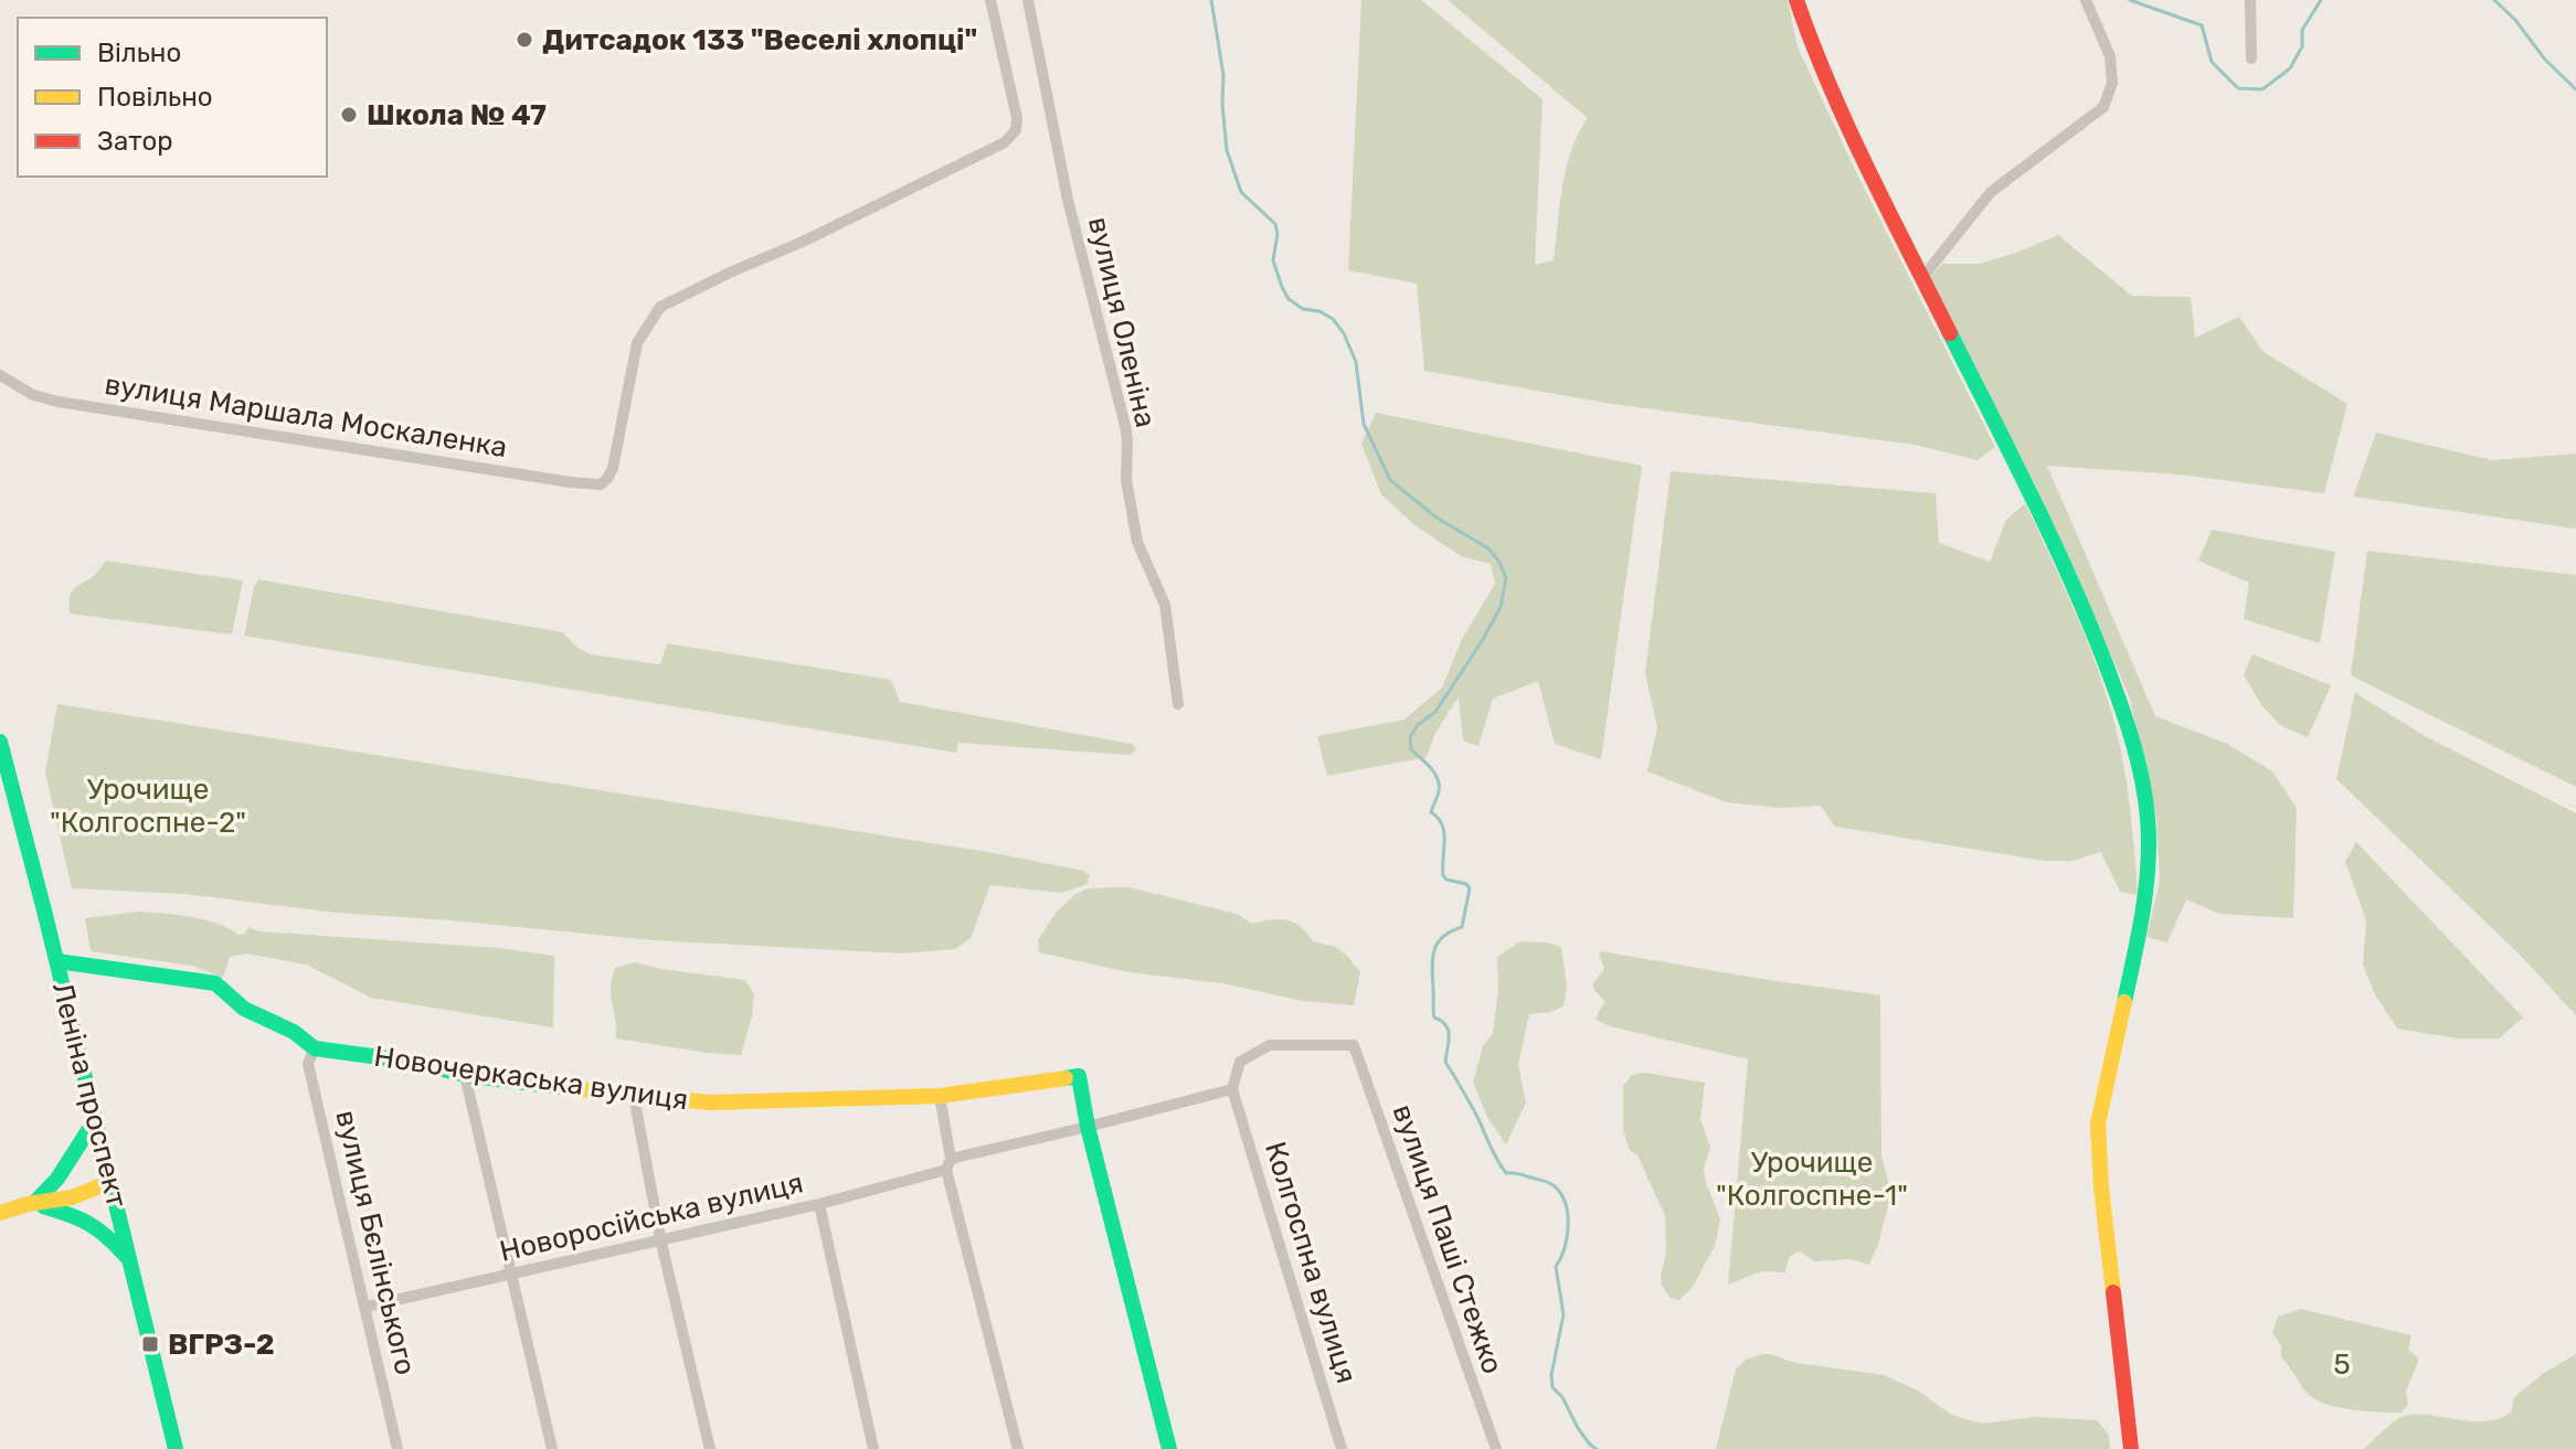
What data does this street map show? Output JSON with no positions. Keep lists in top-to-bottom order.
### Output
{
  "streets": {
    "street": [
      "вулиця Оленіна",
      "вулиця Маршала Москаленка",
      "Новочеркаська вулиця",
      "Леніна проспект",
      "Новоросійська вулиця",
      "вулиця Паші Стежко",
      "вулиця Бєлінського",
      "Колгоспна вулиця"
    ]
  },
  "crossings": [
    ["Новочеркаська вулиця", "Леніна проспект"],
    ["Новочеркаська вулиця", "Новоросійська вулиця"],
    ["Новочеркаська вулиця", "вулиця Бєлінського"],
    ["Новоросійська вулиця", "вулиця Паші Стежко"],
    ["Новоросійська вулиця", "вулиця Бєлінського"],
    ["Новоросійська вулиця", "Колгоспна вулиця"],
    ["вулиця Паші Стежко", "Колгоспна вулиця"]
  ],
  "parks": ["Урочище \"Колгоспне-2\"", "Урочище \"Колгоспне-1\"", "5"],
  "places": {
    "other": ["Дитсадок 133 \"Веселі хлопці\"", "Школа № 47"],
    "transit": ["ВГРЗ-2"]
  },
  "legend": ["Вільно", "Повільно", "Затор"]
}
